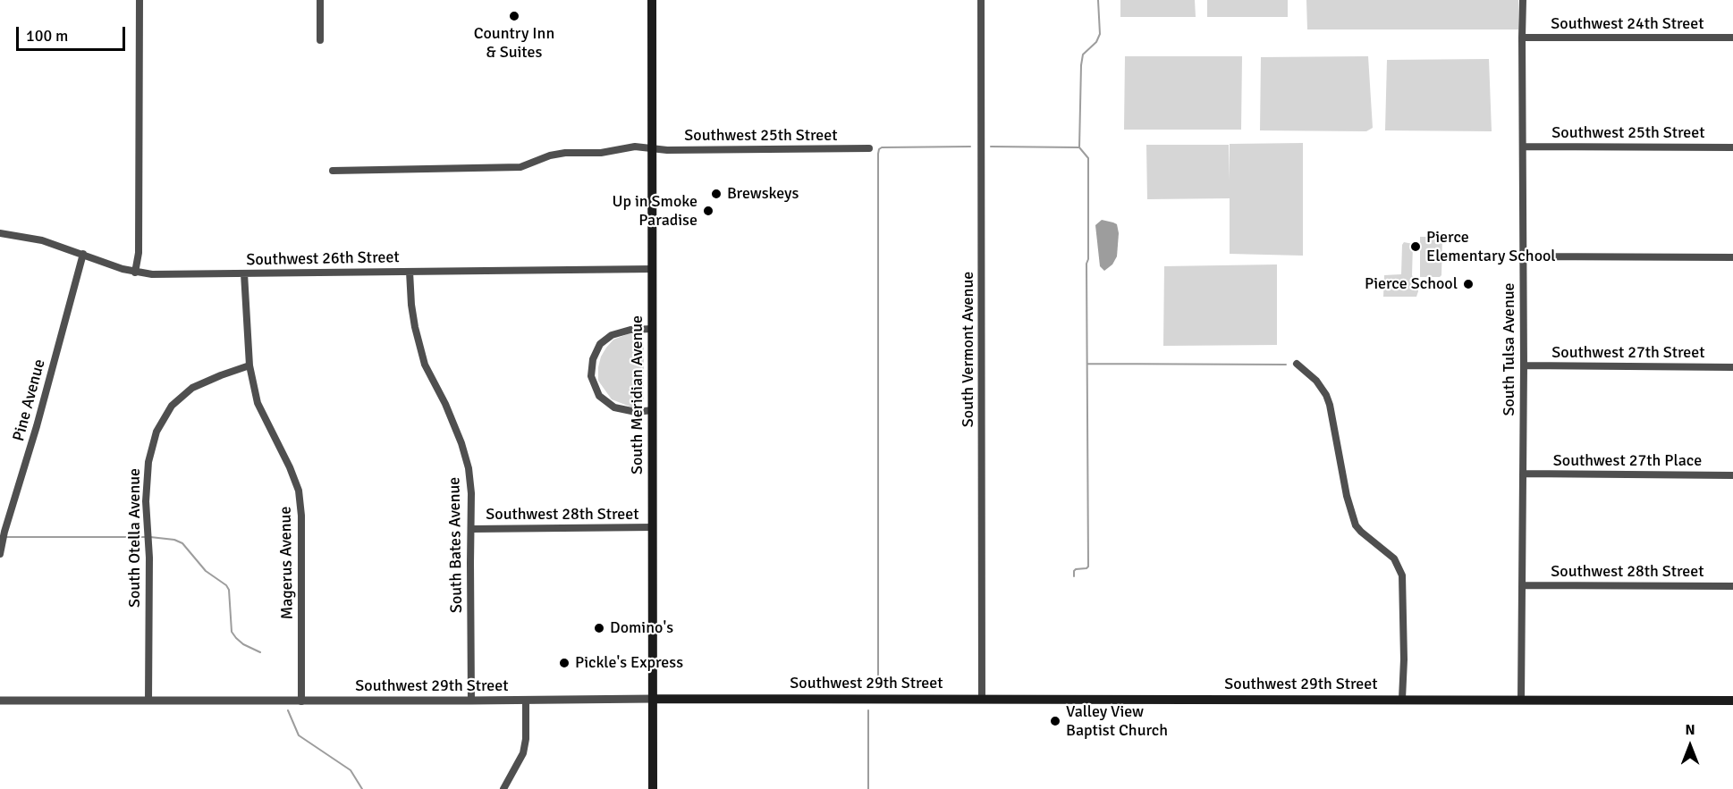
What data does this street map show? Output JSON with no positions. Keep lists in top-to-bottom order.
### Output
{
  "streets": {
    "main road": ["South Meridian Avenue", "Southwest 29th Street"],
    "street": [
      "Southwest 24th Street",
      "Southwest 25th Street",
      "Southwest 26th Street",
      "South Vermont Avenue",
      "South Tulsa Avenue",
      "Southwest 27th Street",
      "Pine Avenue",
      "Southwest 27th Place",
      "Southwest 28th Street",
      "South Otella Avenue",
      "South Bates Avenue",
      "Magerus Avenue"
    ]
  },
  "crossings": [
    ["Southwest 24th Street", "South Tulsa Avenue"],
    ["Southwest 25th Street", "South Tulsa Avenue"],
    ["Southwest 25th Street", "South Meridian Avenue"],
    ["Southwest 26th Street", "South Meridian Avenue"],
    ["Southwest 26th Street", "Pine Avenue"],
    ["Southwest 26th Street", "South Bates Avenue"],
    ["Southwest 26th Street", "Magerus Avenue"],
    ["South Vermont Avenue", "Southwest 29th Street"],
    ["South Tulsa Avenue", "Southwest 27th Street"],
    ["South Tulsa Avenue", "Southwest 27th Place"],
    ["South Tulsa Avenue", "Southwest 28th Street"],
    ["South Tulsa Avenue", "Southwest 29th Street"],
    ["South Meridian Avenue", "Southwest 28th Street"],
    ["South Meridian Avenue", "Southwest 29th Street"],
    ["Southwest 28th Street", "South Bates Avenue"],
    ["South Otella Avenue", "Magerus Avenue"],
    ["South Otella Avenue", "Southwest 29th Street"],
    ["South Bates Avenue", "Southwest 29th Street"],
    ["Magerus Avenue", "Southwest 29th Street"]
  ],
  "places": [
    "Country Inn & Suites",
    "Brewskeys",
    "Up in Smoke Paradise",
    "Pierce Elementary School",
    "Pierce School",
    "Domino's",
    "Pickle's Express",
    "Valley View Baptist Church"
  ],
  "scale_bar": "100 m",
  "north": "top"
}
